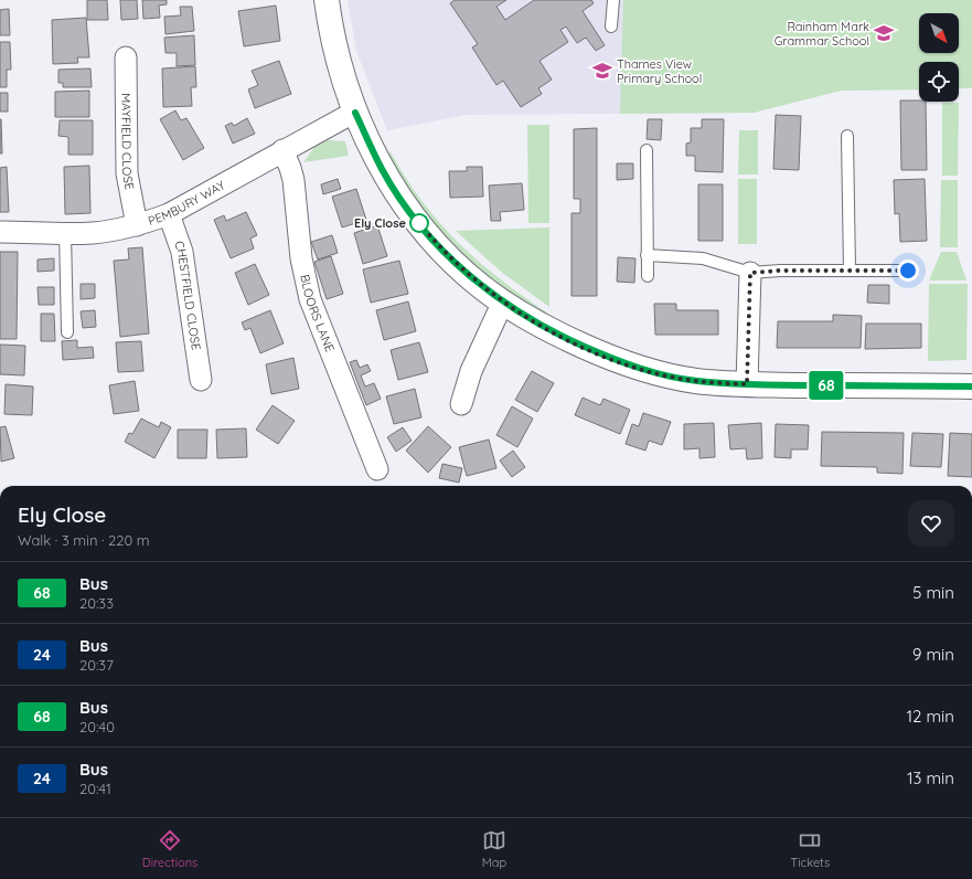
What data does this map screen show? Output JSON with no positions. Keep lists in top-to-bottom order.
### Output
{
  "streets": {
    "street": [
      "MAYFIELD CLOSE",
      "PEMBURY WAY",
      "CHESTFIELD CLOSE",
      "BLOORS LANE"
    ]
  },
  "crossings": [
    ["MAYFIELD CLOSE", "PEMBURY WAY"],
    ["PEMBURY WAY", "CHESTFIELD CLOSE"],
    ["PEMBURY WAY", "BLOORS LANE"]
  ],
  "places": {
    "school or university": ["Rainham Mark Grammar School", "Thames View Primary School"],
    "other": ["Ely Close"]
  },
  "lines": ["bus line 68"],
  "north": "bottom right",
  "page": {
    "on_map": "68",
    "heading": ["Ely Close", "Walk · 3 min · 220 m"],
    "list": [
      {
        "mark": "68",
        "name": "Bus",
        "note": "20:33",
        "value": "5 min"
      },
      {
        "mark": "24",
        "name": "Bus",
        "note": "20:37",
        "value": "9 min"
      },
      {
        "mark": "68",
        "name": "Bus",
        "note": "20:40",
        "value": "12 min"
      },
      {
        "mark": "24",
        "name": "Bus",
        "note": "20:41",
        "value": "13 min"
      }
    ],
    "tabs": ["Directions", "Map", "Tickets"]
  }
}
